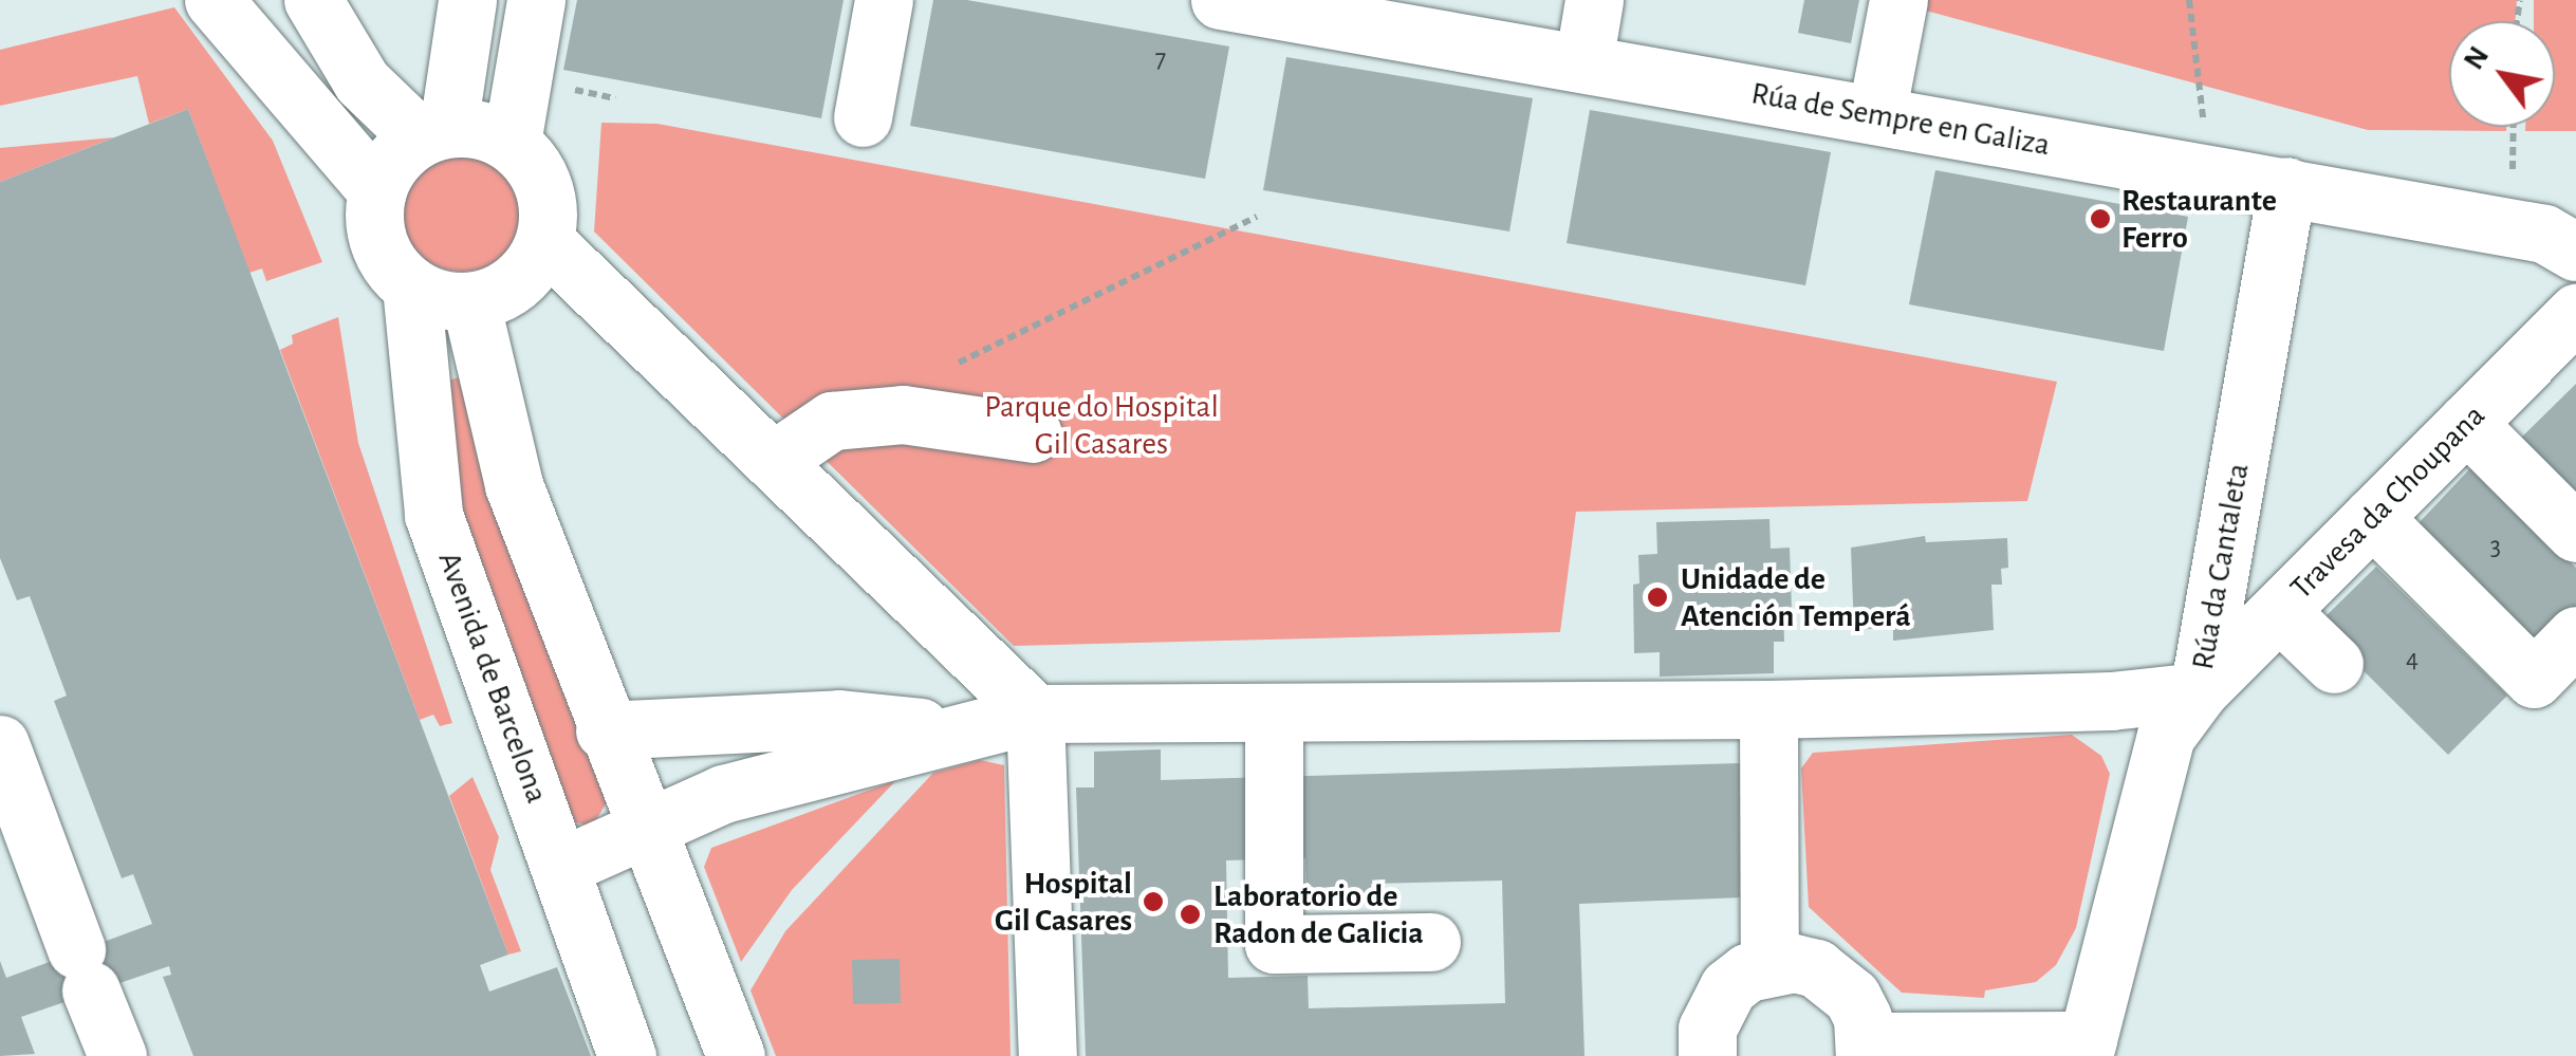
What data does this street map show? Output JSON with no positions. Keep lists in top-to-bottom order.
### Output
{
  "streets": {
    "street": [
      "Rúa de Sempre en Galiza",
      "Travesa da Choupana",
      "Rúa da Cantaleta",
      "Avenida de Barcelona"
    ]
  },
  "crossings": [
    ["Rúa de Sempre en Galiza", "Rúa da Cantaleta"],
    ["Travesa da Choupana", "Rúa da Cantaleta"]
  ],
  "parks": ["Parque do Hospital Gil Casares"],
  "places": [
    "Restaurante Ferro",
    "Unidade de Atención Temperá",
    "Hospital Gil Casares",
    "Laboratorio de Radon de Galicia"
  ],
  "house_numbers": ["7", "3", "4"],
  "north": "top left"
}
